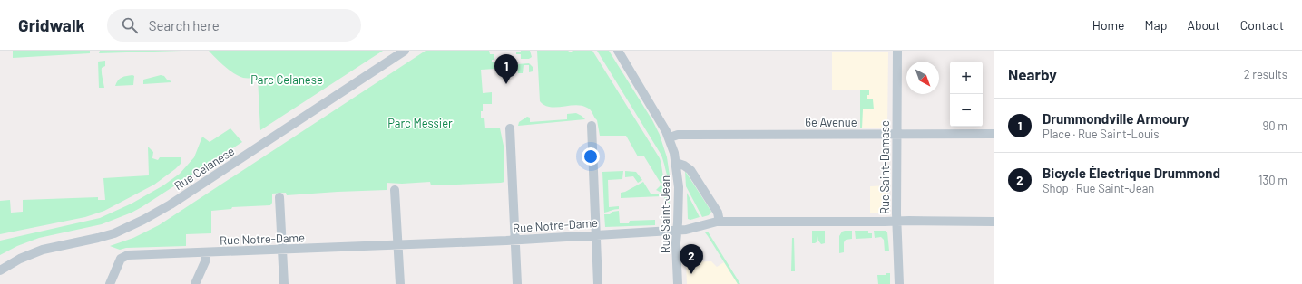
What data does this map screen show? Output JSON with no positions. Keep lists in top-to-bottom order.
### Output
{
  "streets": {
    "street": [
      "6e Avenue",
      "Rue Saint-Damase",
      "Rue Celanese",
      "Rue Saint-Jean",
      "Rue Notre-Dame"
    ]
  },
  "crossings": [
    ["6e Avenue", "Rue Saint-Damase"],
    ["6e Avenue", "Rue Saint-Jean"],
    ["Rue Saint-Damase", "Rue Notre-Dame"],
    ["Rue Saint-Jean", "Rue Notre-Dame"]
  ],
  "parks": ["Parc Celanese", "Parc Messier"],
  "north": "bottom right",
  "page": {
    "header": "Gridwalk",
    "search": "Search here",
    "nav": [
      "Home",
      "Map",
      "About",
      "Contact"
    ],
    "heading": ["Nearby", "2 results"],
    "pins": ["1", "2"],
    "map_buttons": ["+", "−"],
    "list": [
      {
        "mark": "1",
        "name": "Drummondville Armoury",
        "note": "Place · Rue Saint-Louis",
        "value": "90 m"
      },
      {
        "mark": "2",
        "name": "Bicycle Électrique Drummond",
        "note": "Shop · Rue Saint-Jean",
        "value": "130 m"
      }
    ]
  }
}
